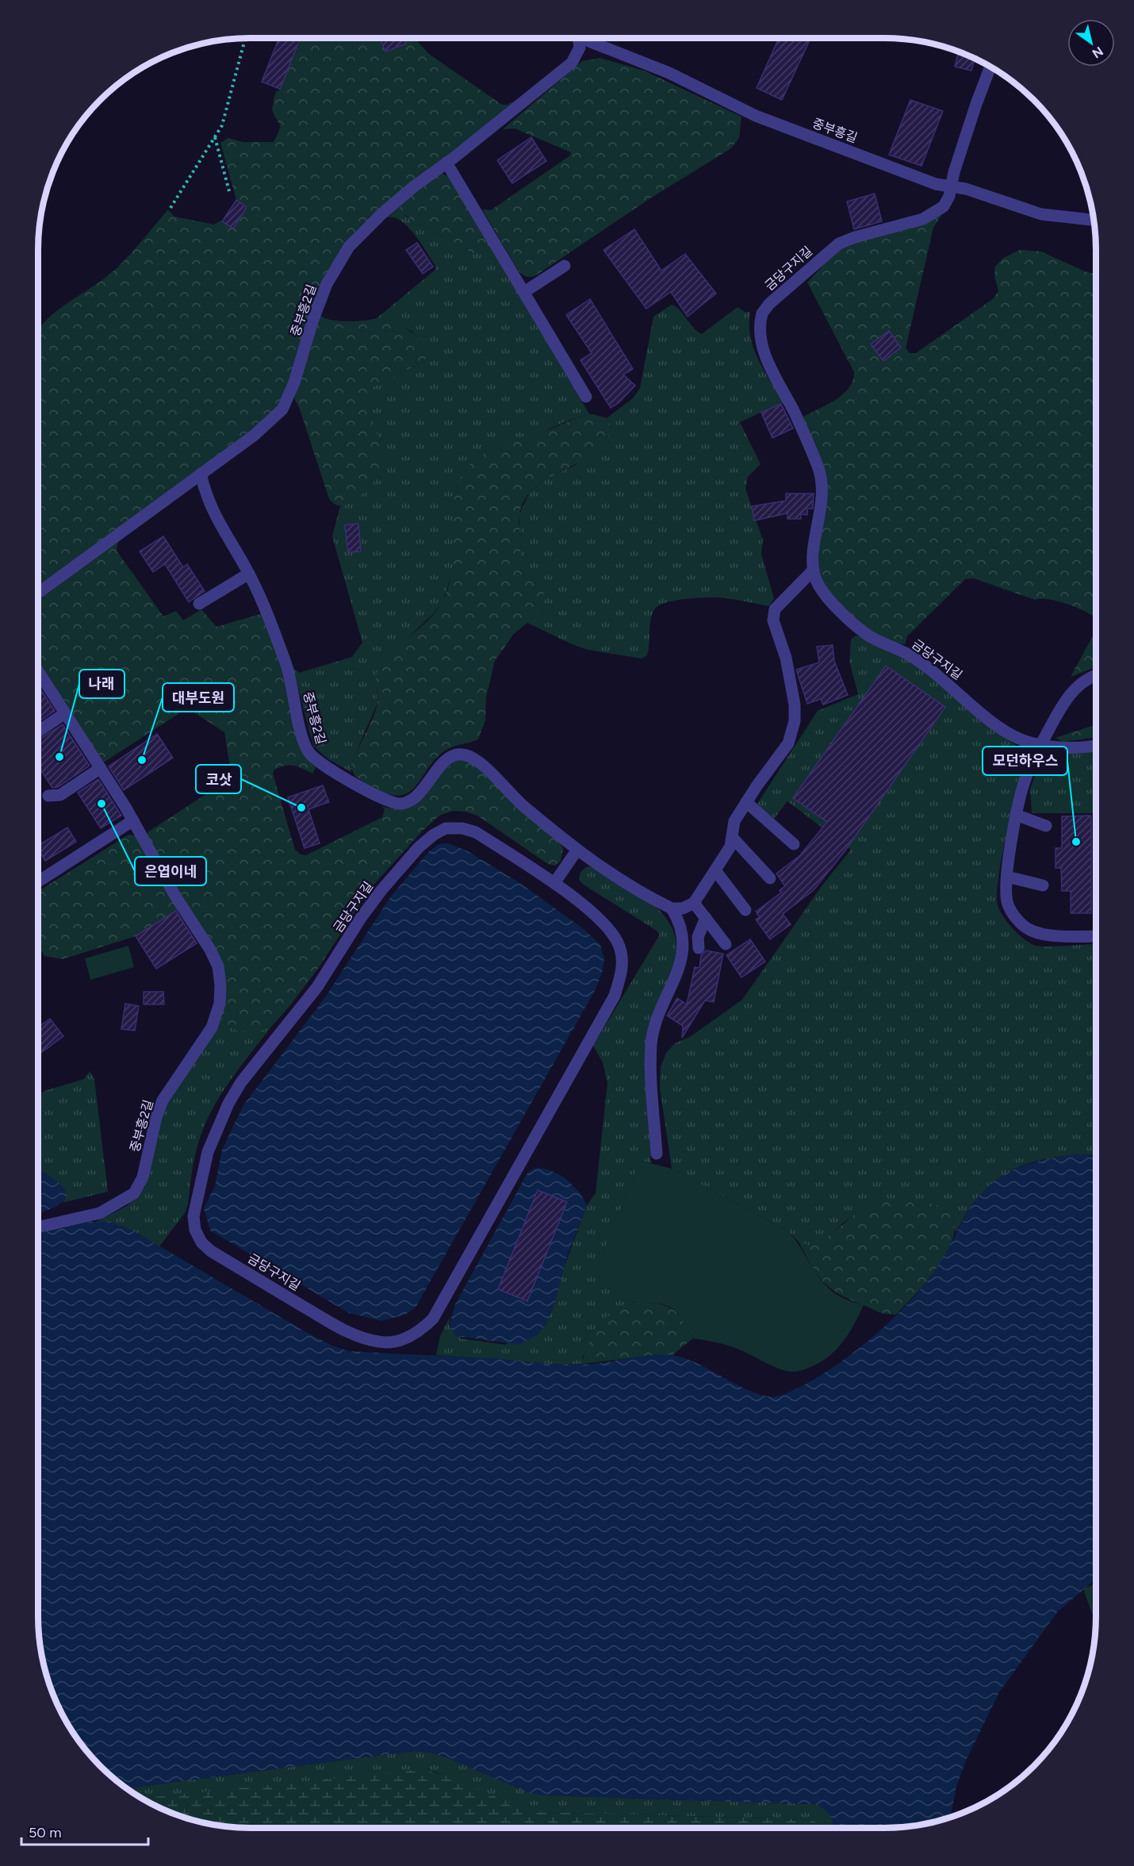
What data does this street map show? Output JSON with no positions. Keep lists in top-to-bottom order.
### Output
{
  "streets": {
    "street": ["중부흥길", "금당구지길", "중부흥2길"]
  },
  "crossings": [
    ["중부흥길", "금당구지길"]
  ],
  "places": [
    "나래",
    "대부도원",
    "은엽이네",
    "코삿",
    "모던하우스"
  ],
  "scale_bar": "50 m",
  "north": "bottom right"
}
